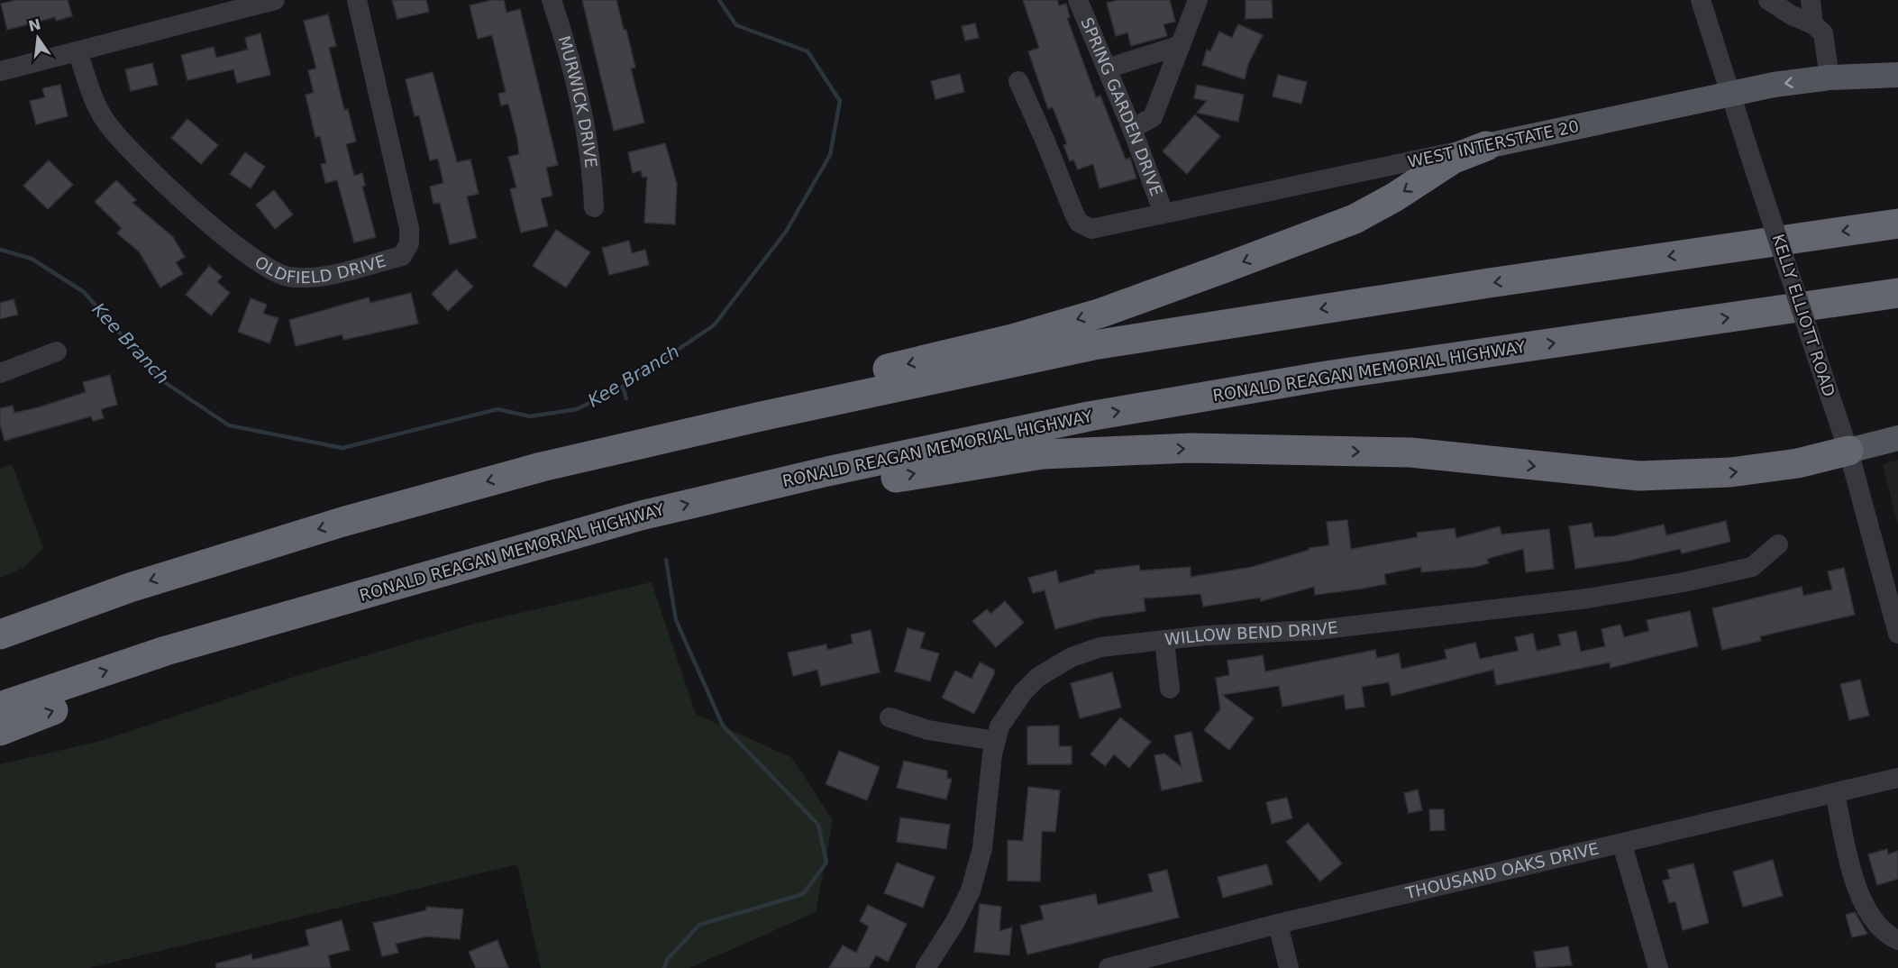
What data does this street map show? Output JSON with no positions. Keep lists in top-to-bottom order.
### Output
{
  "streets": {
    "highway": ["RONALD REAGAN MEMORIAL HIGHWAY"],
    "main road": ["WEST INTERSTATE 20"],
    "street": [
      "MURWICK DRIVE",
      "SPRING GARDEN DRIVE",
      "OLDFIELD DRIVE",
      "KELLY ELLIOTT ROAD",
      "WILLOW BEND DRIVE",
      "THOUSAND OAKS DRIVE"
    ]
  },
  "crossings": [
    ["SPRING GARDEN DRIVE", "WEST INTERSTATE 20"],
    ["WEST INTERSTATE 20", "KELLY ELLIOTT ROAD"]
  ],
  "water": ["Kee Branch"],
  "north": "top"
}
